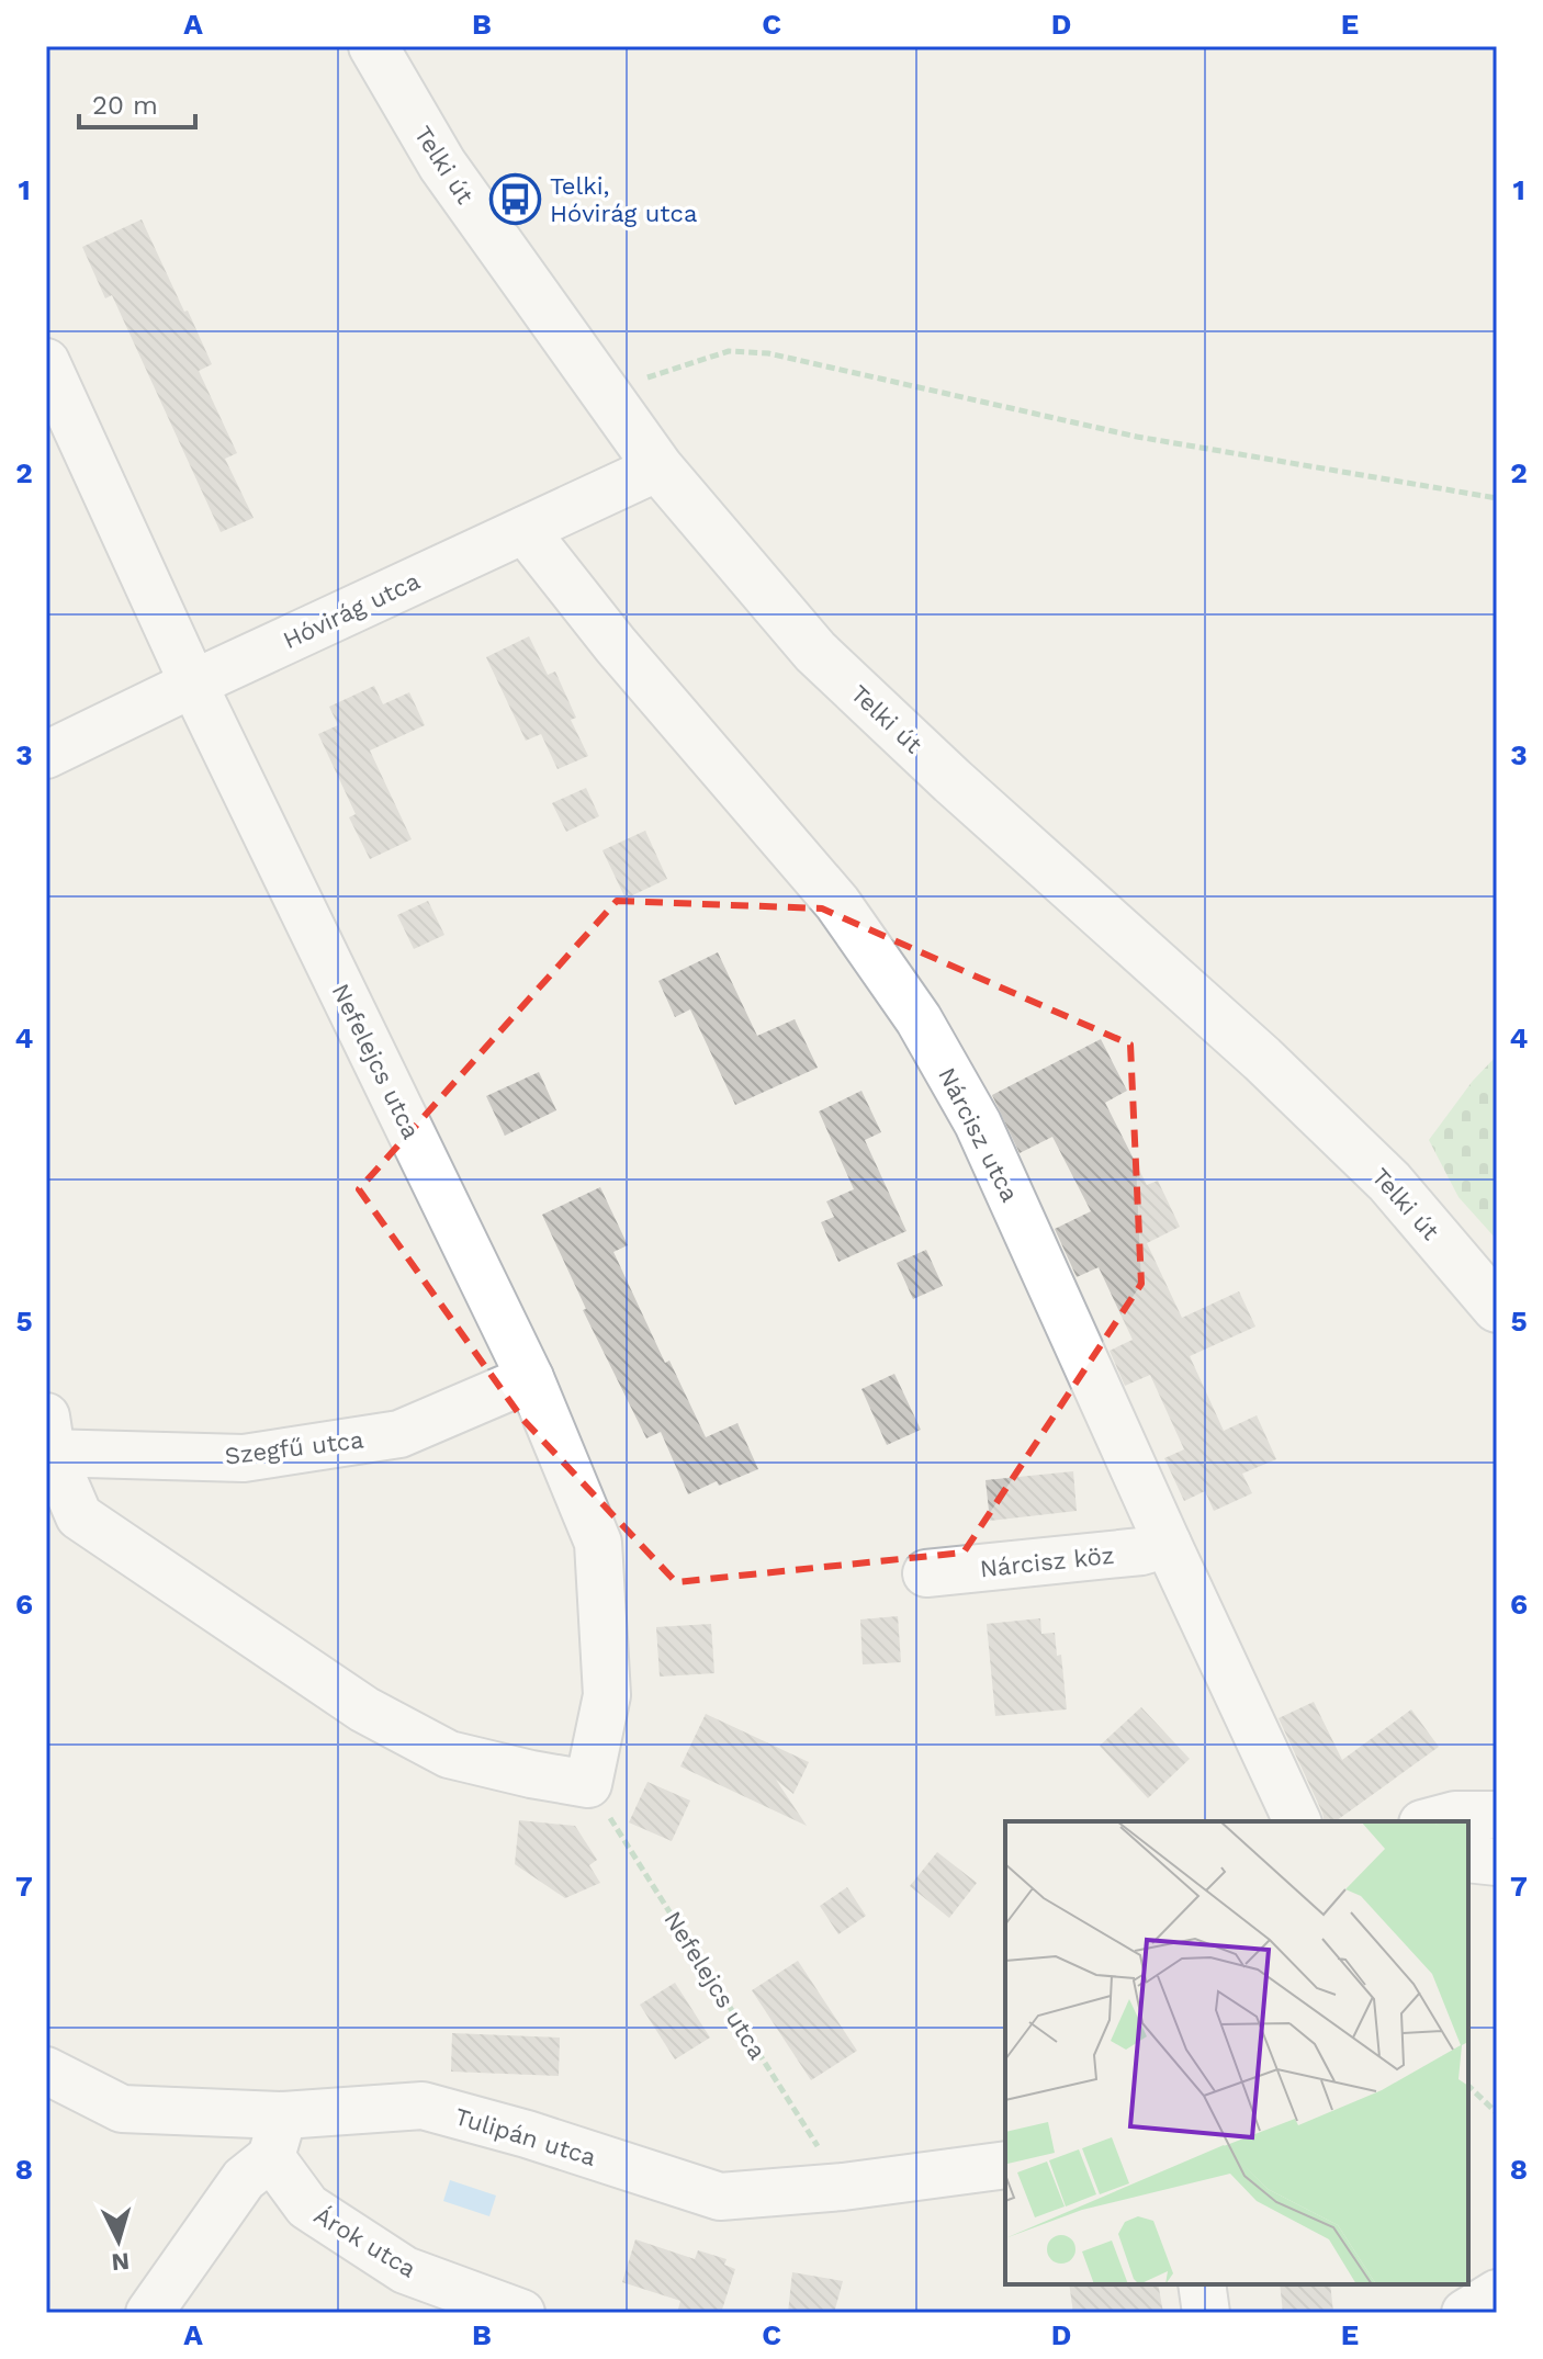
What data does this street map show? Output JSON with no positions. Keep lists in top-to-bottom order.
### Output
{
  "streets": {
    "main road": ["Telki út"],
    "street": [
      "Hóvirág utca",
      "Nefelejcs utca",
      "Nárcisz utca",
      "Szegfű utca",
      "Nárcisz köz",
      "Tulipán utca",
      "Árok utca"
    ]
  },
  "crossings": [
    ["Telki út", "Hóvirág utca"],
    ["Hóvirág utca", "Nefelejcs utca"],
    ["Hóvirág utca", "Nárcisz utca"],
    ["Nefelejcs utca", "Szegfű utca"],
    ["Nefelejcs utca", "Tulipán utca"],
    ["Nárcisz utca", "Nárcisz köz"],
    ["Tulipán utca", "Árok utca"]
  ],
  "places": {
    "bus stop": ["Telki, Hóvirág utca"]
  },
  "scale_bar": "20 m",
  "north": "bottom",
  "grid": {
    "columns": [
      "A",
      "B",
      "C",
      "D",
      "E"
    ],
    "rows": [
      "1",
      "2",
      "3",
      "4",
      "5",
      "6",
      "7",
      "8"
    ]
  }
}
